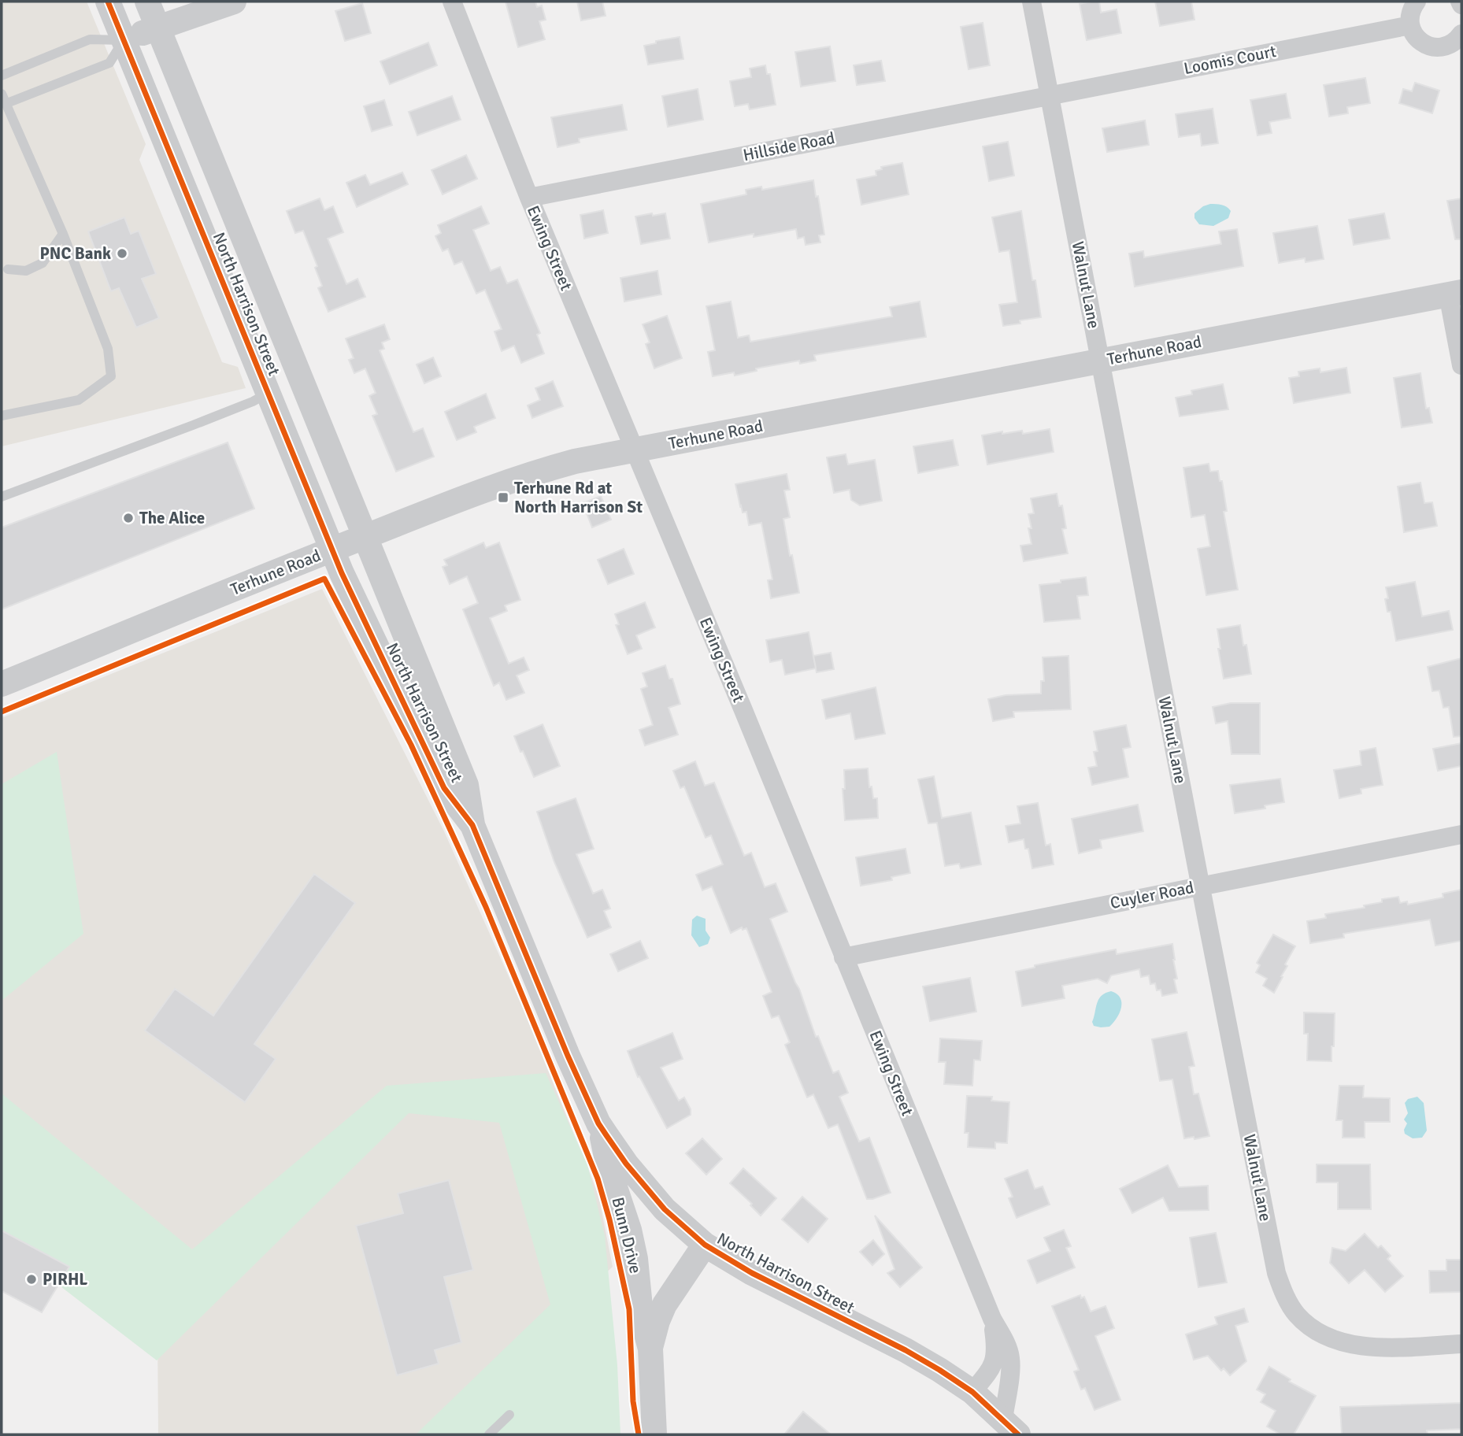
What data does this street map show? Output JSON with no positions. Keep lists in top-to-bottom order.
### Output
{
  "streets": {
    "street": [
      "Loomis Court",
      "Hillside Road",
      "Ewing Street",
      "Walnut Lane",
      "North Harrison Street",
      "Terhune Road",
      "Cuyler Road",
      "Bunn Drive"
    ]
  },
  "crossings": [
    ["Loomis Court", "Hillside Road"],
    ["Loomis Court", "Walnut Lane"],
    ["Hillside Road", "Ewing Street"],
    ["Hillside Road", "Walnut Lane"],
    ["Ewing Street", "North Harrison Street"],
    ["Ewing Street", "Terhune Road"],
    ["Ewing Street", "Cuyler Road"],
    ["Walnut Lane", "Terhune Road"],
    ["Walnut Lane", "Cuyler Road"],
    ["North Harrison Street", "Terhune Road"],
    ["North Harrison Street", "Bunn Drive"]
  ],
  "places": {
    "other": ["PNC Bank", "The Alice", "PIRHL"],
    "transit": ["Terhune Rd at North Harrison St"]
  }
}
